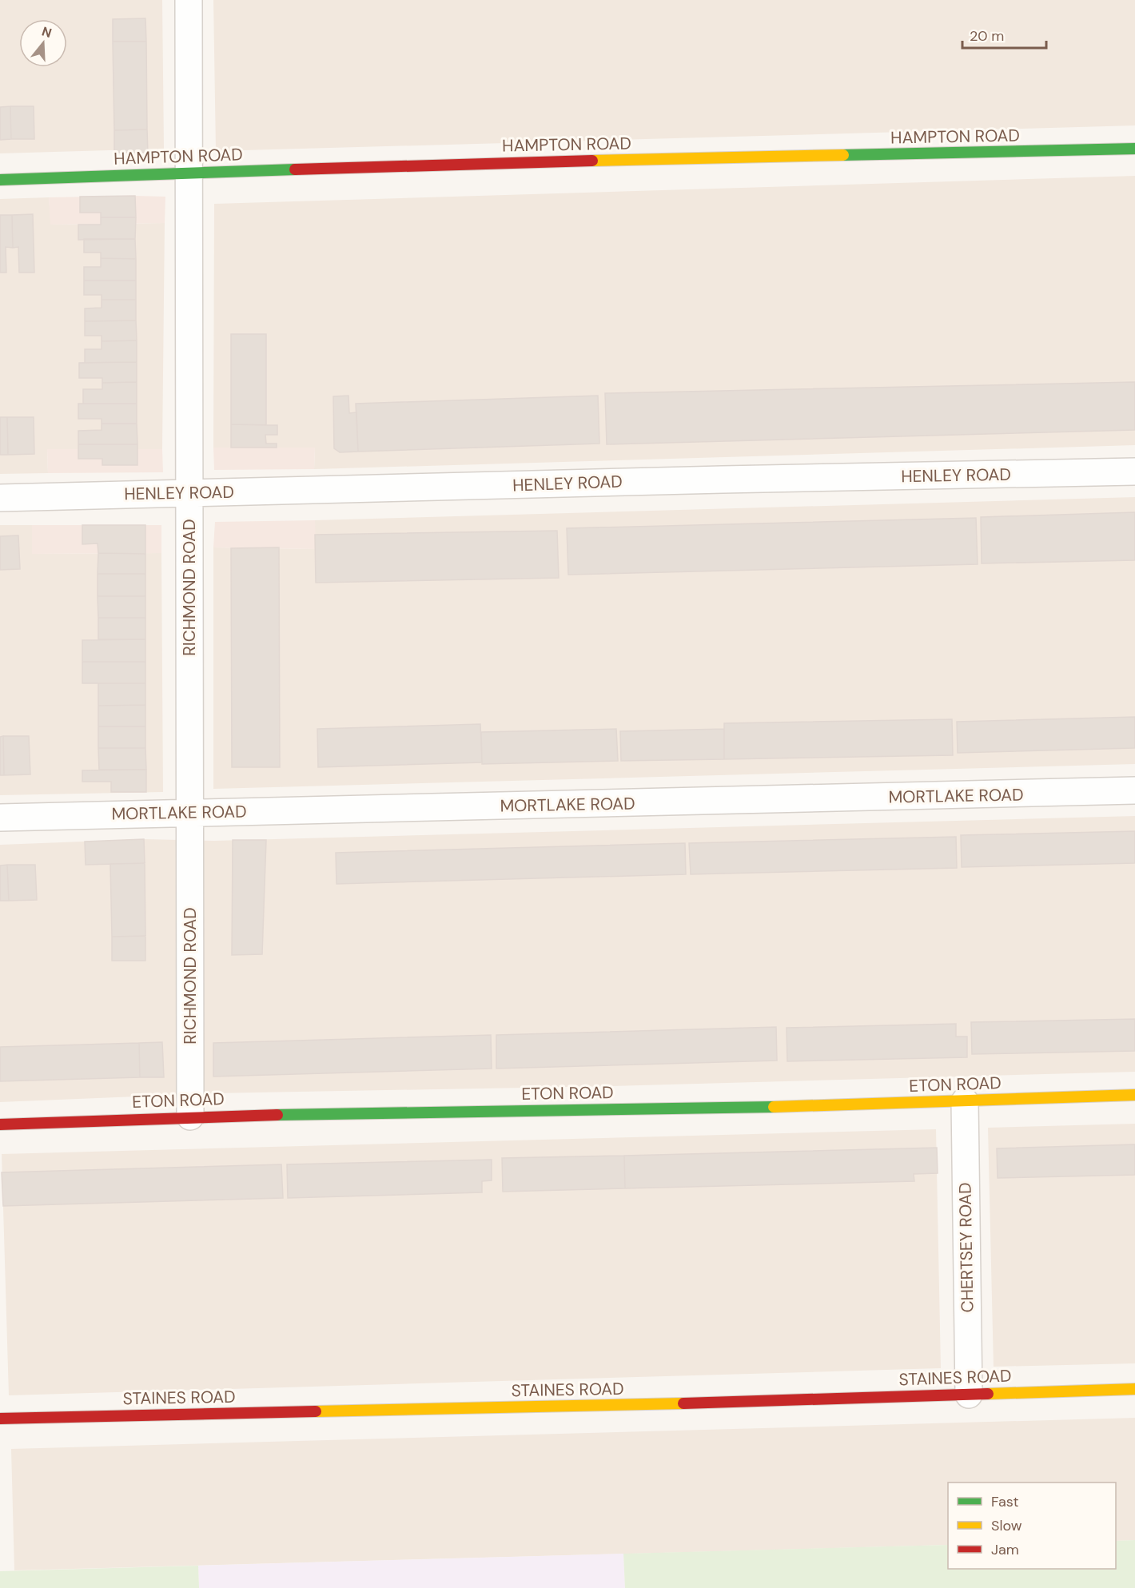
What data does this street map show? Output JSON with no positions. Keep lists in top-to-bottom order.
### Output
{
  "streets": {
    "street": [
      "HAMPTON ROAD",
      "HENLEY ROAD",
      "RICHMOND ROAD",
      "MORTLAKE ROAD",
      "ETON ROAD",
      "CHERTSEY ROAD",
      "STAINES ROAD"
    ]
  },
  "crossings": [
    ["HAMPTON ROAD", "RICHMOND ROAD"],
    ["HENLEY ROAD", "RICHMOND ROAD"],
    ["RICHMOND ROAD", "MORTLAKE ROAD"],
    ["RICHMOND ROAD", "ETON ROAD"],
    ["ETON ROAD", "CHERTSEY ROAD"],
    ["CHERTSEY ROAD", "STAINES ROAD"]
  ],
  "legend": ["Fast", "Slow", "Jam"],
  "scale_bar": "20 m",
  "north": "top"
}
